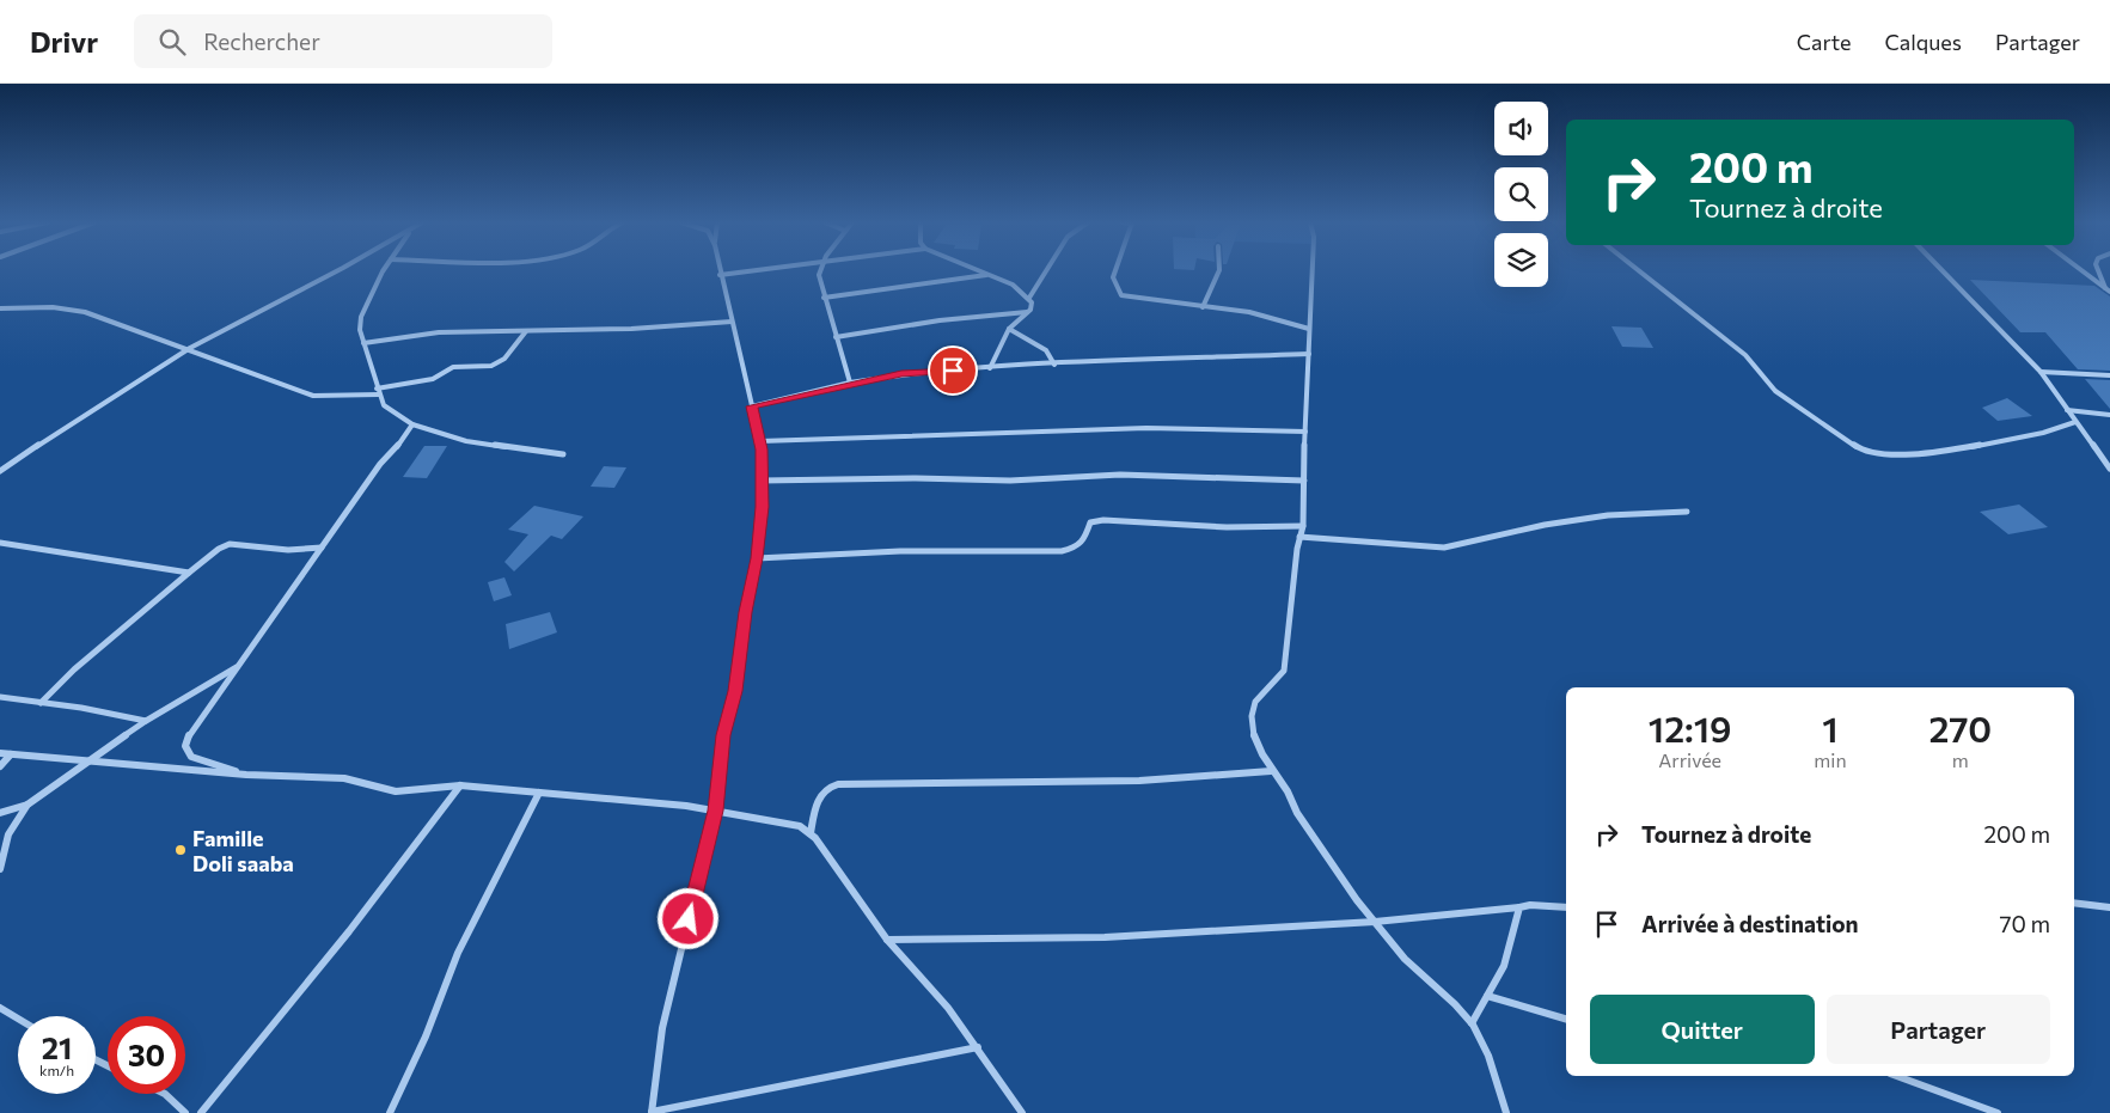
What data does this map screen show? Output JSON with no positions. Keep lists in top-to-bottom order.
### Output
{
  "places": ["Famille Doli saaba"],
  "page": {
    "header": "Drivr",
    "search": "Rechercher",
    "nav": ["Carte", "Calques", "Partager"],
    "turn": ["200 m", "Tournez à droite"],
    "eta": [
      "12:19",
      "Arrivée",
      "1",
      "min",
      "270",
      "m"
    ],
    "list": [
      {
        "name": "Tournez à droite",
        "value": "200 m"
      },
      {
        "name": "Arrivée à destination",
        "value": "70 m"
      }
    ],
    "buttons": ["Quitter", "Partager"],
    "speed": "21 km/h",
    "limit": "30"
  }
}
